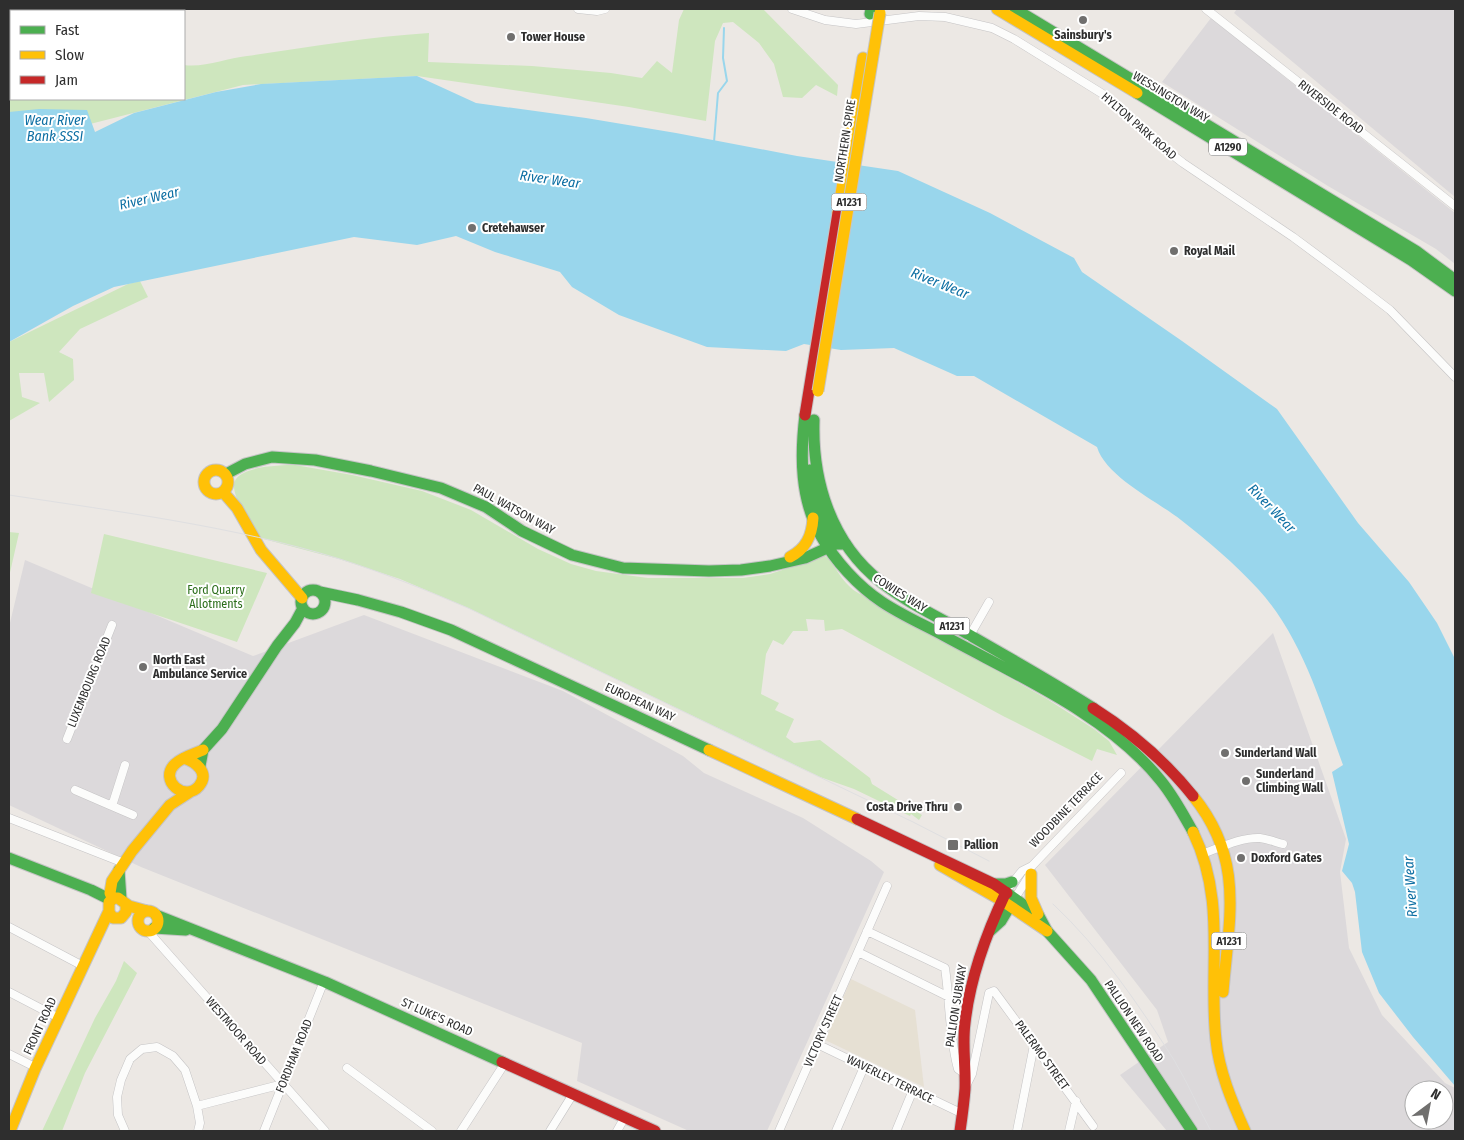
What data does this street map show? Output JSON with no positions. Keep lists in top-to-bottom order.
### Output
{
  "streets": {
    "main road": [
      "WESSINGTON WAY",
      "NORTHERN SPIRE",
      "A1290",
      "A1231",
      "PAUL WATSON WAY",
      "COWIES WAY",
      "EUROPEAN WAY",
      "PALLION SUBWAY",
      "ST LUKE'S ROAD",
      "PALLION NEW ROAD",
      "FRONT ROAD"
    ],
    "street": [
      "RIVERSIDE ROAD",
      "HYLTON PARK ROAD",
      "LUXEMBOURG ROAD",
      "WOODBINE TERRACE",
      "WESTMOOR ROAD",
      "VICTORY STREET",
      "PALERMO STREET",
      "FORDHAM ROAD",
      "WAVERLEY TERRACE"
    ]
  },
  "crossings": [
    ["NORTHERN SPIRE", "COWIES WAY"],
    ["A1231", "COWIES WAY"],
    ["PAUL WATSON WAY", "COWIES WAY"],
    ["EUROPEAN WAY", "WOODBINE TERRACE"],
    ["EUROPEAN WAY", "PALLION SUBWAY"],
    ["EUROPEAN WAY", "PALLION NEW ROAD"],
    ["WOODBINE TERRACE", "PALLION SUBWAY"],
    ["WOODBINE TERRACE", "PALLION NEW ROAD"],
    ["PALLION SUBWAY", "PALLION NEW ROAD"],
    ["PALLION SUBWAY", "PALERMO STREET"],
    ["PALLION SUBWAY", "WAVERLEY TERRACE"],
    ["ST LUKE'S ROAD", "FRONT ROAD"],
    ["ST LUKE'S ROAD", "WESTMOOR ROAD"],
    ["ST LUKE'S ROAD", "FORDHAM ROAD"],
    ["WESTMOOR ROAD", "FORDHAM ROAD"],
    ["VICTORY STREET", "WAVERLEY TERRACE"]
  ],
  "water": ["Wear River Bank SSSI", "River Wear"],
  "parks": ["Ford Quarry Allotments"],
  "places": {
    "other": [
      "Sainsbury's",
      "Tower House",
      "Cretehawser",
      "Royal Mail",
      "North East Ambulance Service",
      "Sunderland Wall",
      "Sunderland Climbing Wall",
      "Costa Drive Thru",
      "Doxford Gates"
    ],
    "transit": ["Pallion"]
  },
  "legend": ["Fast", "Slow", "Jam"],
  "north": "top right"
}
